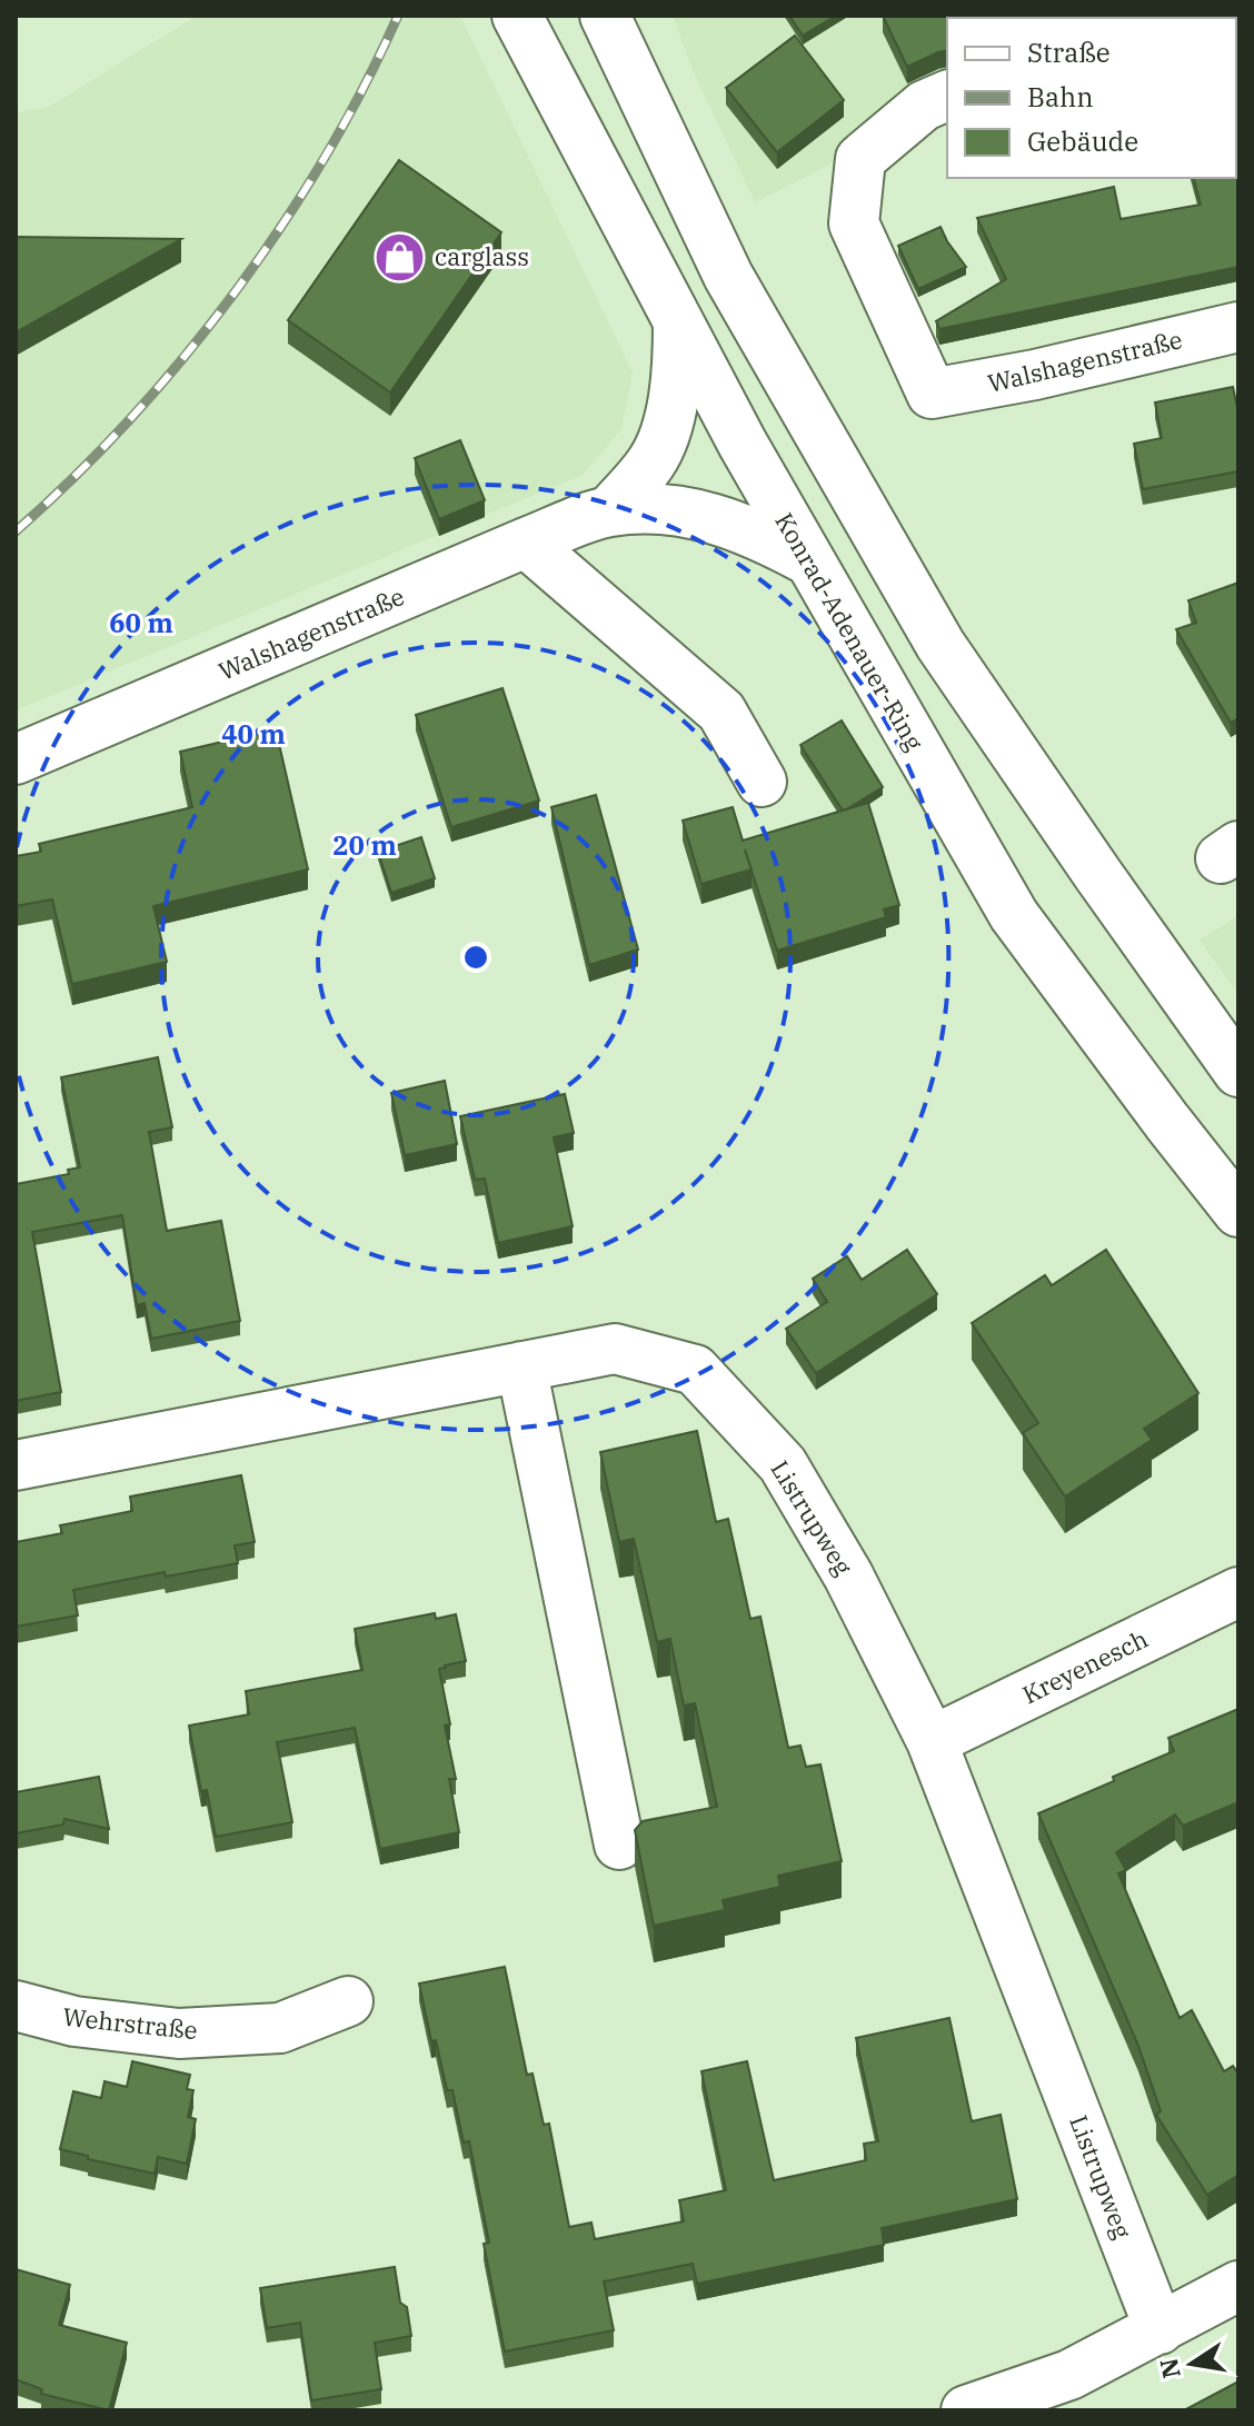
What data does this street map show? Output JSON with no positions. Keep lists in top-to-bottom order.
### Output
{
  "streets": {
    "street": [
      "Walshagenstraße",
      "Konrad-Adenauer-Ring",
      "Listrupweg",
      "Kreyenesch",
      "Wehrstraße"
    ]
  },
  "crossings": [
    ["Walshagenstraße", "Konrad-Adenauer-Ring"],
    ["Listrupweg", "Kreyenesch"]
  ],
  "places": {
    "shop": ["carglass"]
  },
  "legend": ["Straße", "Bahn", "Gebäude"],
  "north": "left",
  "rings": ["60 m", "40 m", "20 m"]
}
